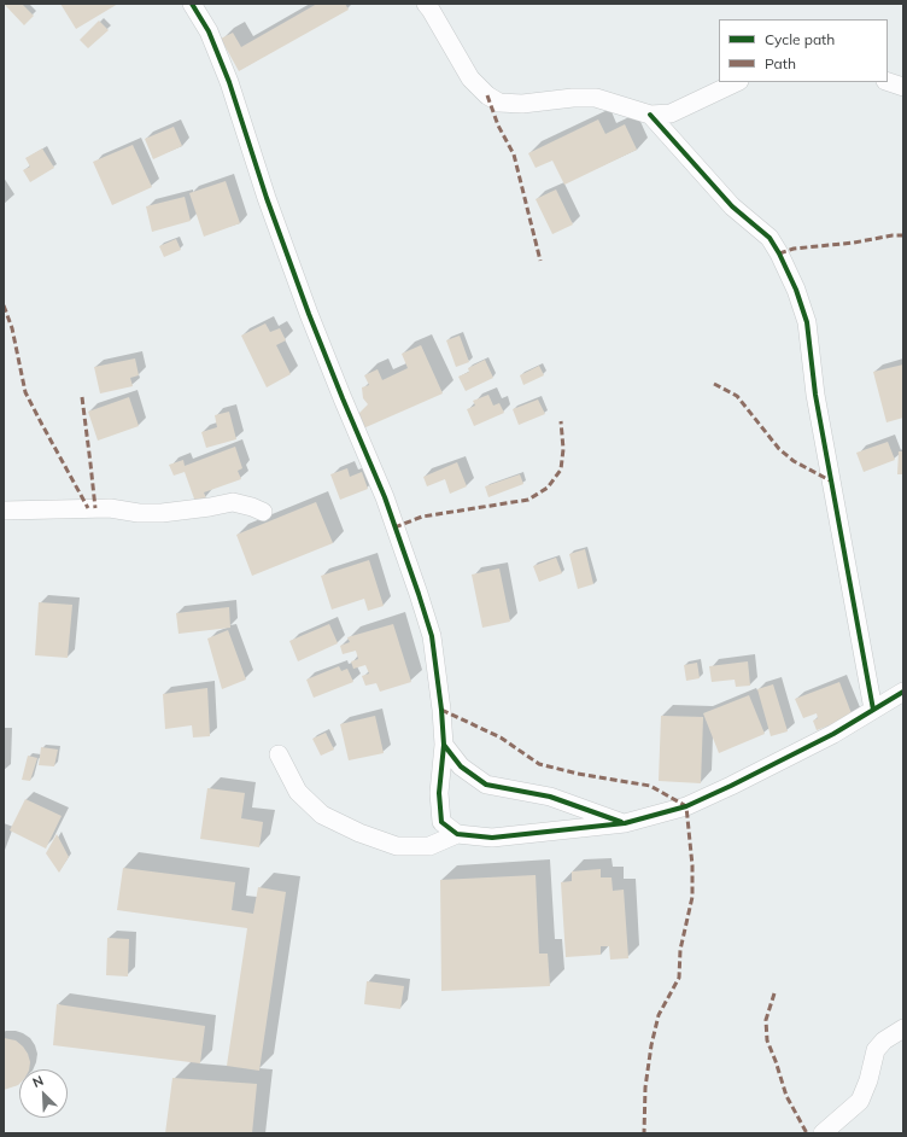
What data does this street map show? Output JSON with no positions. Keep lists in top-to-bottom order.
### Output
{
  "legend": ["Cycle path", "Path"],
  "north": "top left"
}
